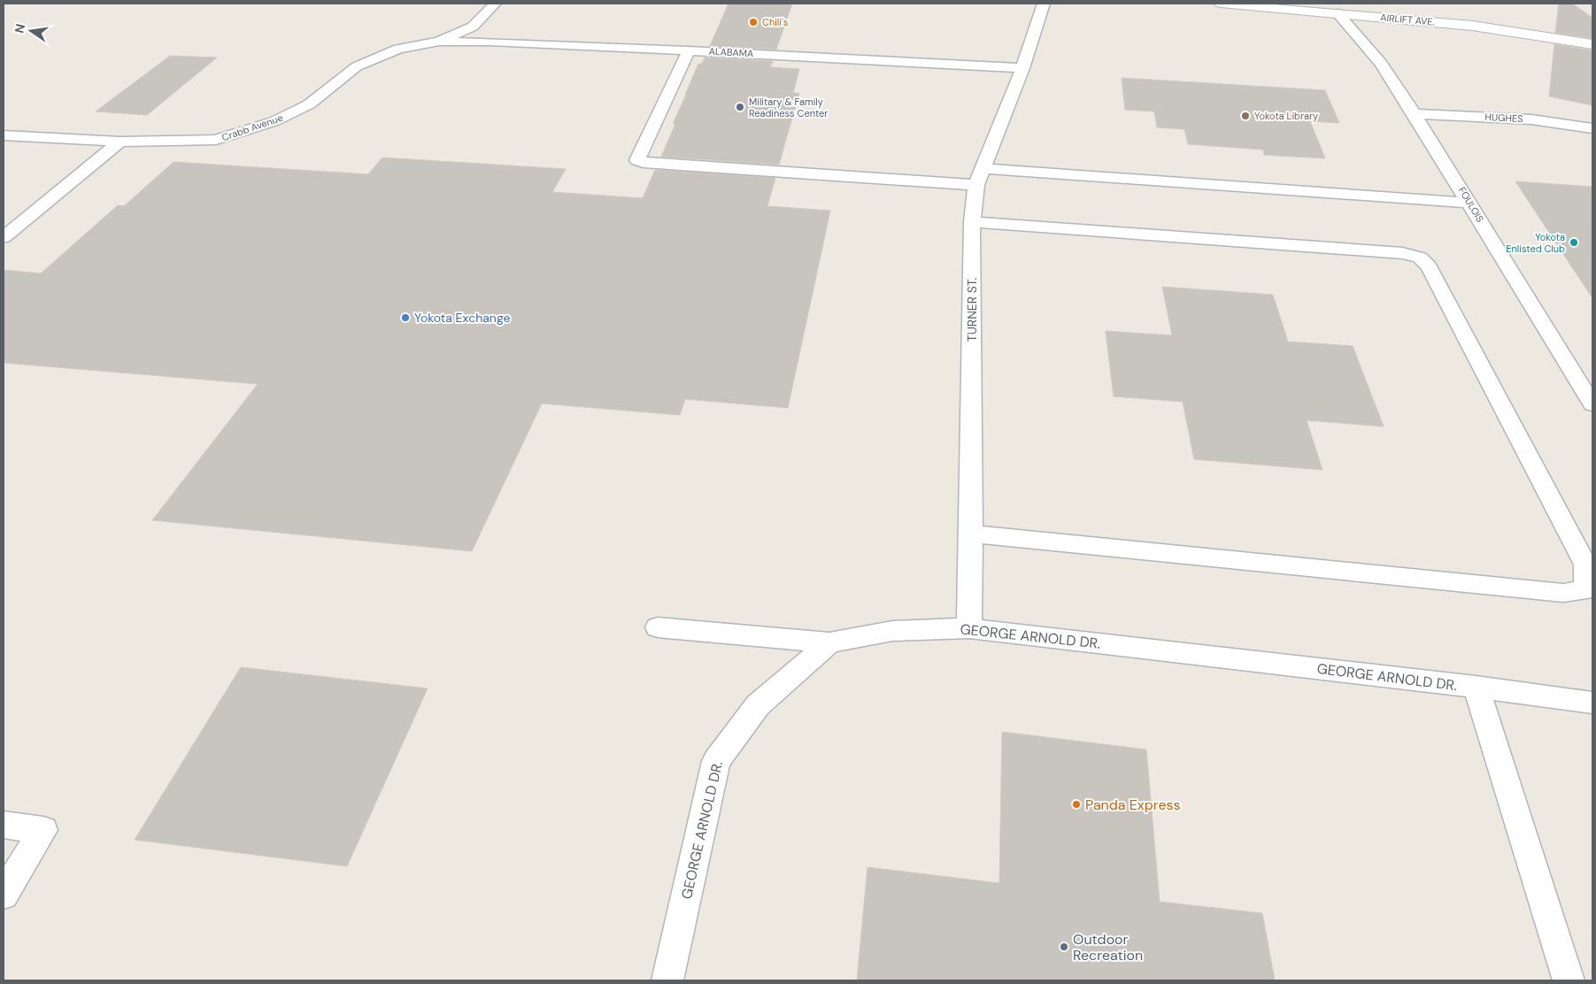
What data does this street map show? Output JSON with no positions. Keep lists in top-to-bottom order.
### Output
{
  "streets": {
    "street": ["AIRLIFT AVE."],
    "lane": [
      "ALABAMA",
      "HUGHES",
      "Crabb Avenue",
      "FOULOIS",
      "TURNER ST.",
      "GEORGE ARNOLD DR."
    ]
  },
  "crossings": [
    ["AIRLIFT AVE.", "FOULOIS"],
    ["ALABAMA", "Crabb Avenue"],
    ["ALABAMA", "TURNER ST."],
    ["HUGHES", "FOULOIS"],
    ["TURNER ST.", "GEORGE ARNOLD DR."]
  ],
  "places": [
    "Chili's",
    "Military & Family Readiness Center",
    "Yokota Library",
    "Yokota Enlisted Club",
    "Yokota Exchange",
    "Panda Express",
    "Outdoor Recreation"
  ],
  "north": "left"
}
